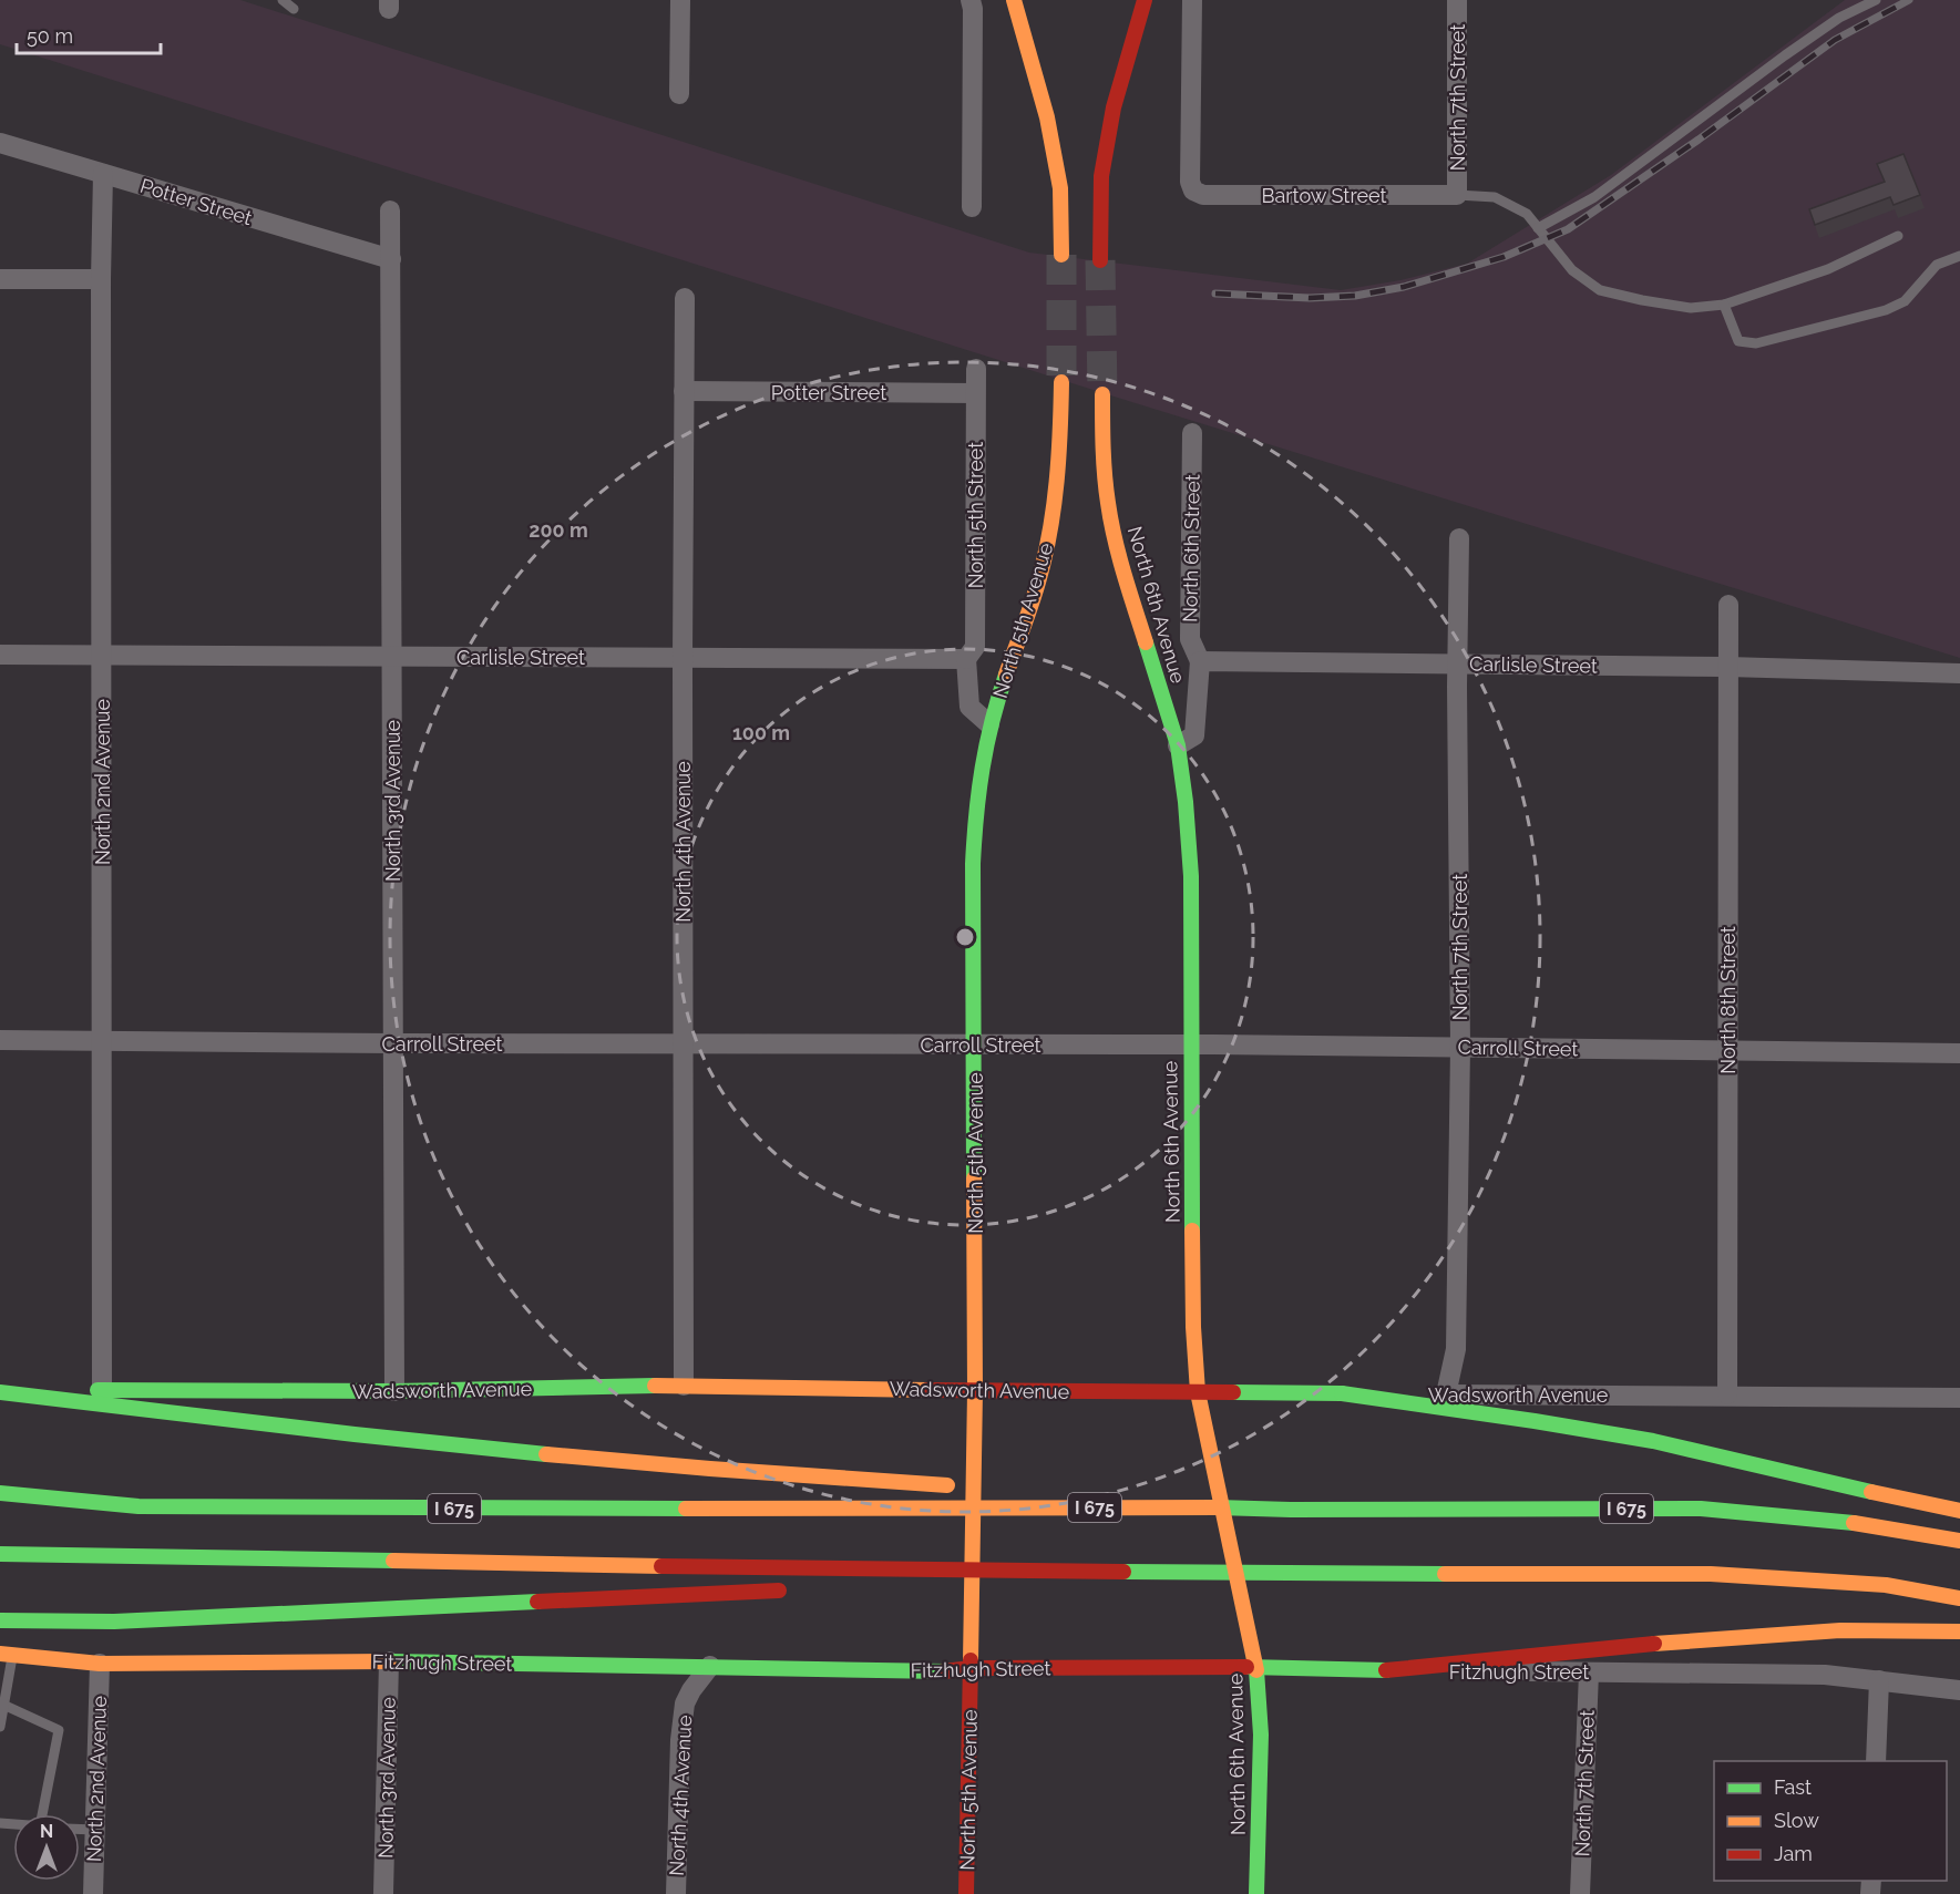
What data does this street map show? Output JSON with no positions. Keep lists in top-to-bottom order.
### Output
{
  "streets": {
    "main road": [
      "North 6th Avenue",
      "North 5th Avenue",
      "Wadsworth Avenue",
      "I 675",
      "Fitzhugh Street"
    ],
    "street": [
      "North 7th Street",
      "Bartow Street",
      "Potter Street",
      "North 5th Street",
      "North 6th Street",
      "Carlisle Street",
      "North 2nd Avenue",
      "North 3rd Avenue",
      "North 4th Avenue",
      "North 8th Street",
      "Carroll Street"
    ]
  },
  "crossings": [
    ["North 7th Street", "Bartow Street"],
    ["North 7th Street", "Carlisle Street"],
    ["North 7th Street", "Carroll Street"],
    ["North 7th Street", "Wadsworth Avenue"],
    ["North 7th Street", "Fitzhugh Street"],
    ["Potter Street", "North 5th Street"],
    ["Potter Street", "North 2nd Avenue"],
    ["Potter Street", "North 3rd Avenue"],
    ["Potter Street", "North 4th Avenue"],
    ["North 5th Street", "Carlisle Street"],
    ["North 6th Street", "Carlisle Street"],
    ["North 6th Avenue", "Carroll Street"],
    ["North 6th Avenue", "Wadsworth Avenue"],
    ["North 6th Avenue", "Fitzhugh Street"],
    ["North 5th Avenue", "Carroll Street"],
    ["North 5th Avenue", "Wadsworth Avenue"],
    ["North 5th Avenue", "Fitzhugh Street"],
    ["Carlisle Street", "North 2nd Avenue"],
    ["Carlisle Street", "North 3rd Avenue"],
    ["Carlisle Street", "North 4th Avenue"],
    ["Carlisle Street", "North 8th Street"],
    ["North 2nd Avenue", "Carroll Street"],
    ["North 2nd Avenue", "Wadsworth Avenue"],
    ["North 2nd Avenue", "Fitzhugh Street"],
    ["North 3rd Avenue", "Carroll Street"],
    ["North 3rd Avenue", "Wadsworth Avenue"],
    ["North 3rd Avenue", "Fitzhugh Street"],
    ["North 4th Avenue", "Carroll Street"],
    ["North 4th Avenue", "Wadsworth Avenue"],
    ["North 4th Avenue", "Fitzhugh Street"],
    ["North 8th Street", "Carroll Street"],
    ["North 8th Street", "Wadsworth Avenue"]
  ],
  "legend": ["Fast", "Slow", "Jam"],
  "scale_bar": "50 m",
  "north": "top",
  "rings": ["200 m", "100 m"]
}
